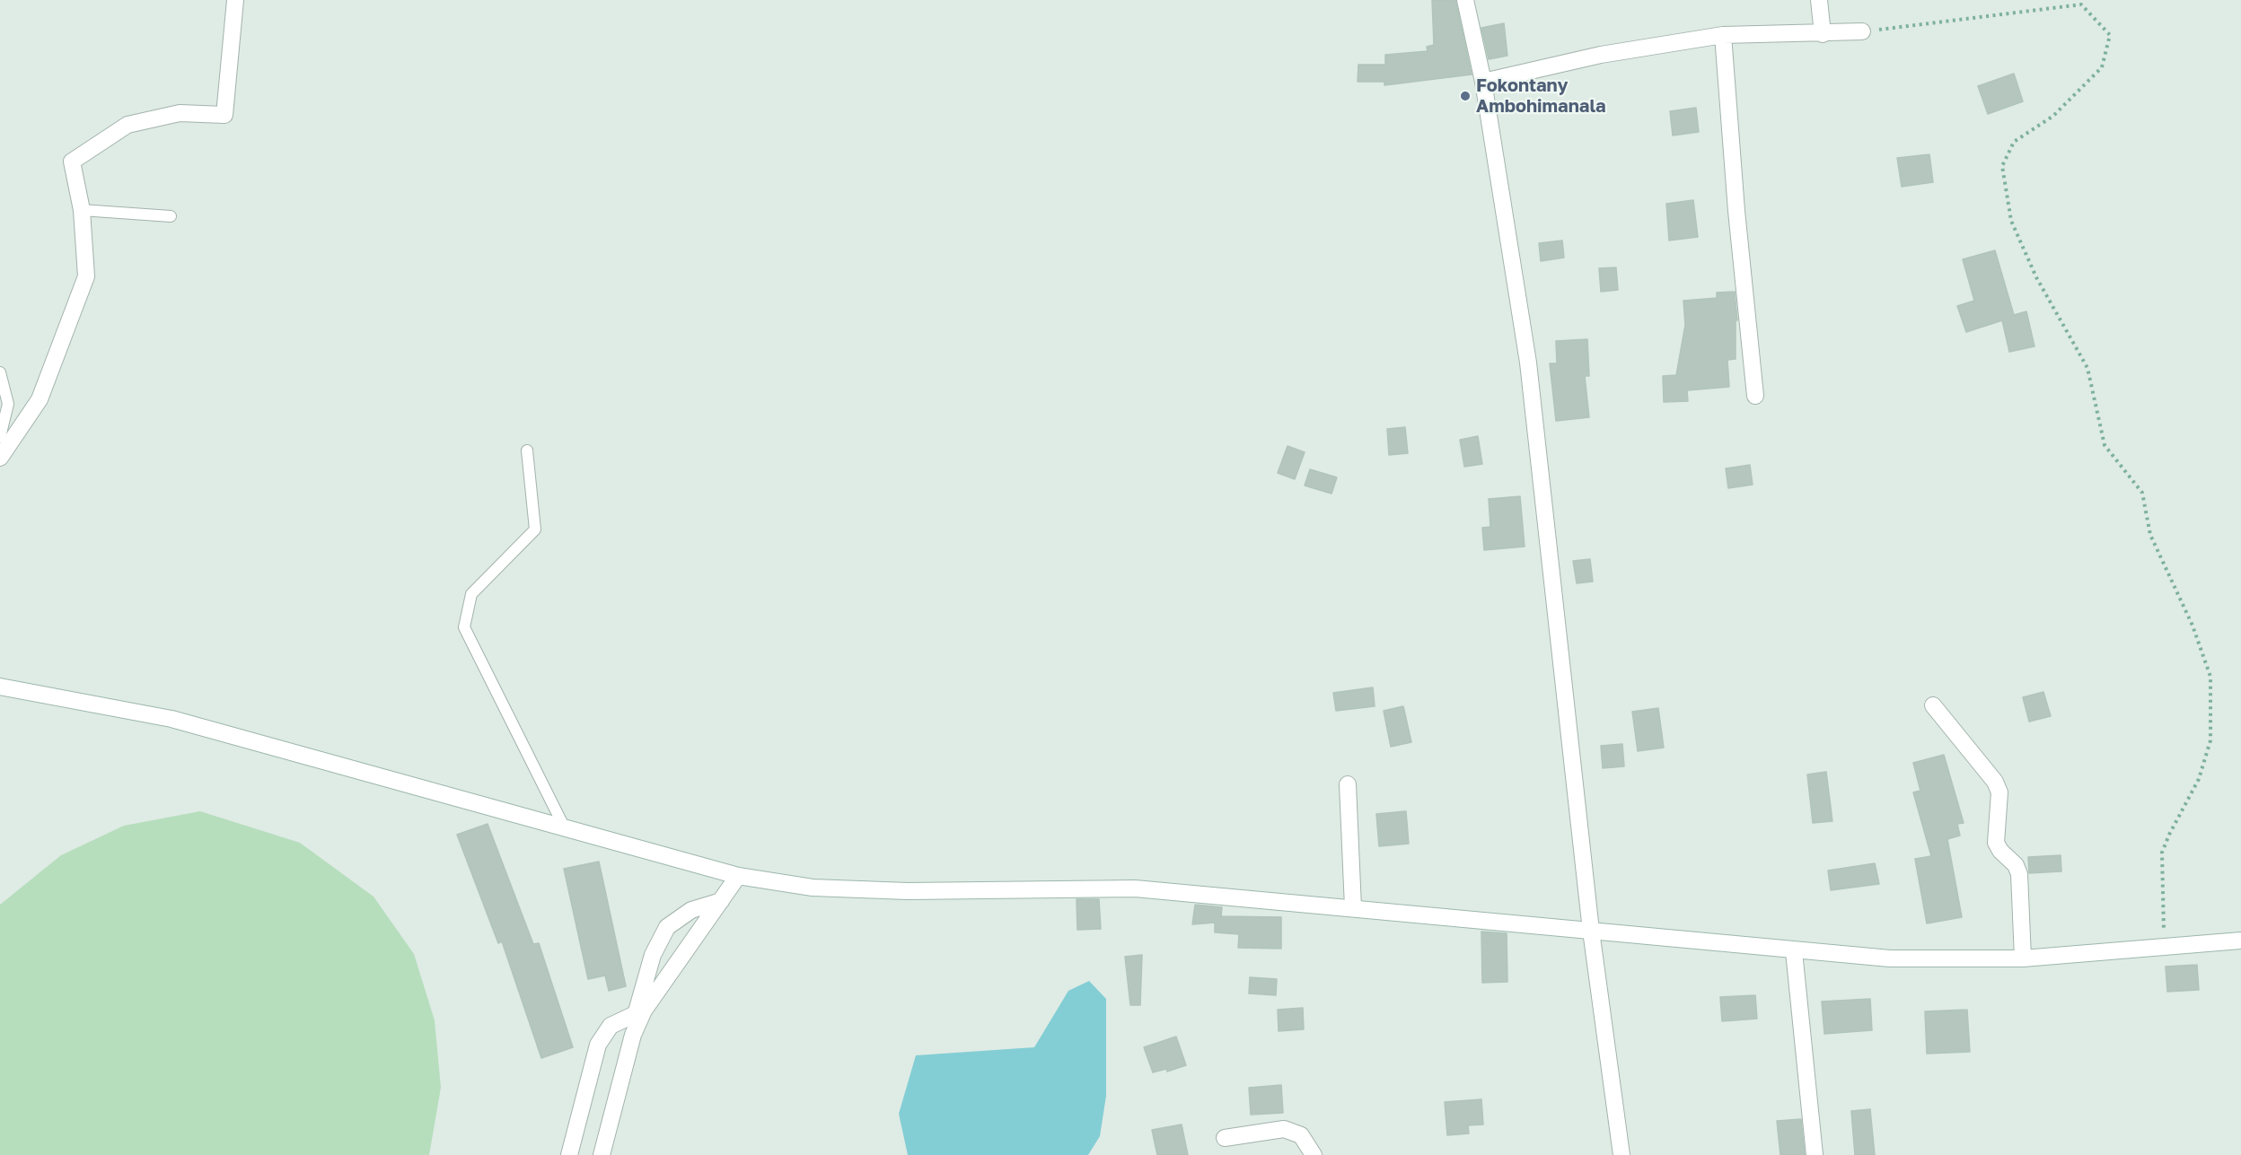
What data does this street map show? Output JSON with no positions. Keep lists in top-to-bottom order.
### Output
{
  "places": ["Fokontany Ambohimanala"]
}
